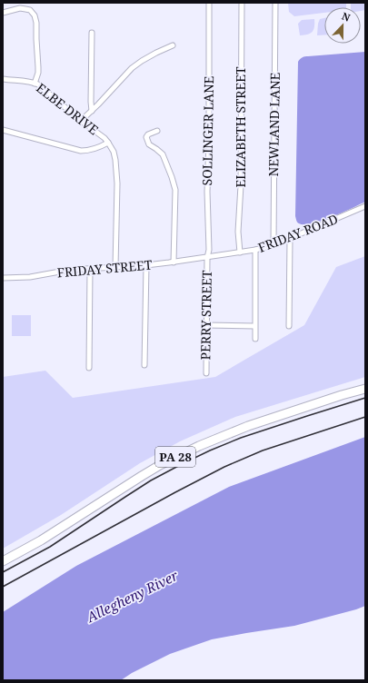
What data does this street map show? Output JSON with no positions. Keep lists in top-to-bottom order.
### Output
{
  "streets": {
    "highway": ["PA 28"],
    "street": [
      "ELBE DRIVE",
      "NEWLAND LANE",
      "ELIZABETH STREET",
      "SOLLINGER LANE",
      "FRIDAY ROAD",
      "FRIDAY STREET",
      "PERRY STREET"
    ]
  },
  "crossings": [
    ["NEWLAND LANE", "FRIDAY ROAD"],
    ["ELIZABETH STREET", "FRIDAY ROAD"],
    ["SOLLINGER LANE", "FRIDAY ROAD"],
    ["SOLLINGER LANE", "FRIDAY STREET"],
    ["SOLLINGER LANE", "PERRY STREET"],
    ["FRIDAY ROAD", "FRIDAY STREET"],
    ["FRIDAY ROAD", "PERRY STREET"],
    ["FRIDAY STREET", "PERRY STREET"]
  ],
  "water": ["Allegheny River"],
  "north": "top"
}
